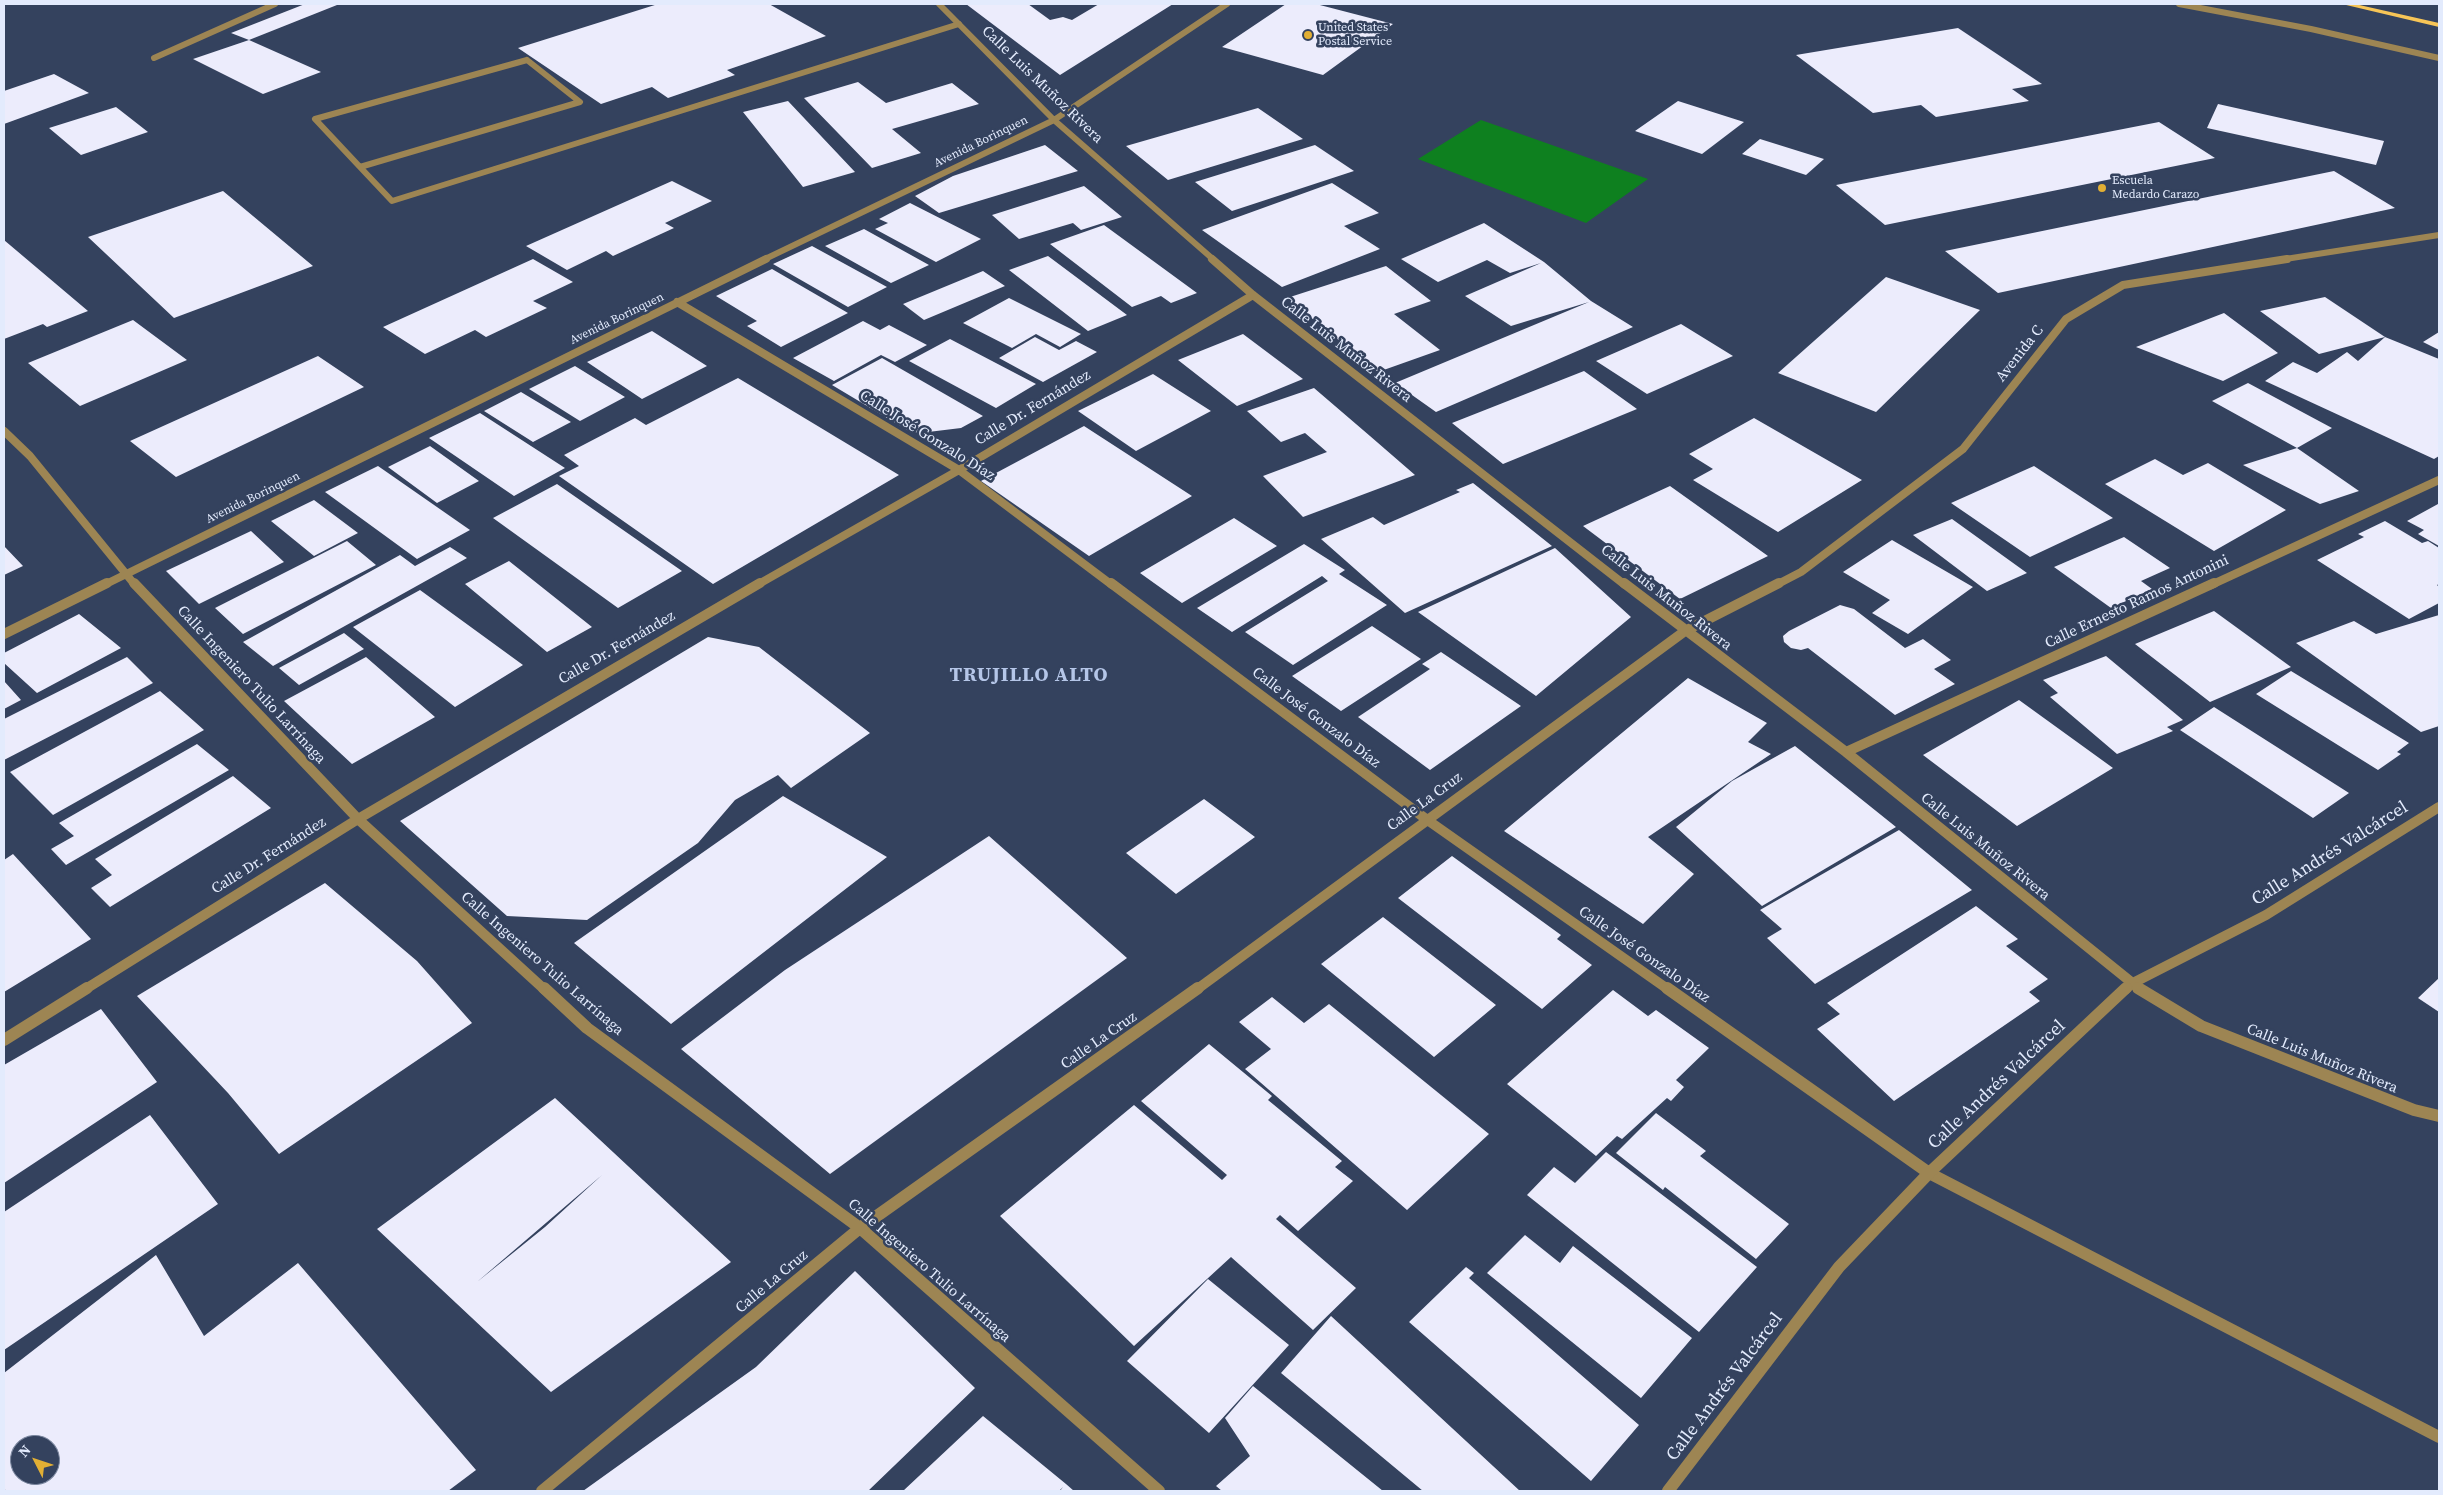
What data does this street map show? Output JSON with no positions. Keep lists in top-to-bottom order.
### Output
{
  "streets": {
    "street": [
      "Calle Luis Muñoz Rivera",
      "Avenida Borinquen",
      "Avenida C",
      "Calle Dr. Fernández",
      "Calle José Gonzalo Díaz",
      "Calle Ernesto Ramos Antonini",
      "Calle Ingeniero Tulio Larrínaga",
      "Calle La Cruz",
      "Calle Andrés Valcárcel"
    ]
  },
  "crossings": [
    ["Calle Luis Muñoz Rivera", "Avenida Borinquen"],
    ["Calle Luis Muñoz Rivera", "Avenida C"],
    ["Calle Luis Muñoz Rivera", "Calle Dr. Fernández"],
    ["Calle Luis Muñoz Rivera", "Calle Ernesto Ramos Antonini"],
    ["Calle Luis Muñoz Rivera", "Calle La Cruz"],
    ["Calle Luis Muñoz Rivera", "Calle Andrés Valcárcel"],
    ["Avenida Borinquen", "Calle José Gonzalo Díaz"],
    ["Avenida Borinquen", "Calle Ingeniero Tulio Larrínaga"],
    ["Avenida C", "Calle La Cruz"],
    ["Calle Dr. Fernández", "Calle José Gonzalo Díaz"],
    ["Calle Dr. Fernández", "Calle Ingeniero Tulio Larrínaga"],
    ["Calle José Gonzalo Díaz", "Calle La Cruz"],
    ["Calle José Gonzalo Díaz", "Calle Andrés Valcárcel"],
    ["Calle Ingeniero Tulio Larrínaga", "Calle La Cruz"]
  ],
  "districts": ["TRUJILLO ALTO"],
  "places": ["United States Postal Service", "Escuela Medardo Carazo"],
  "north": "top left"
}
